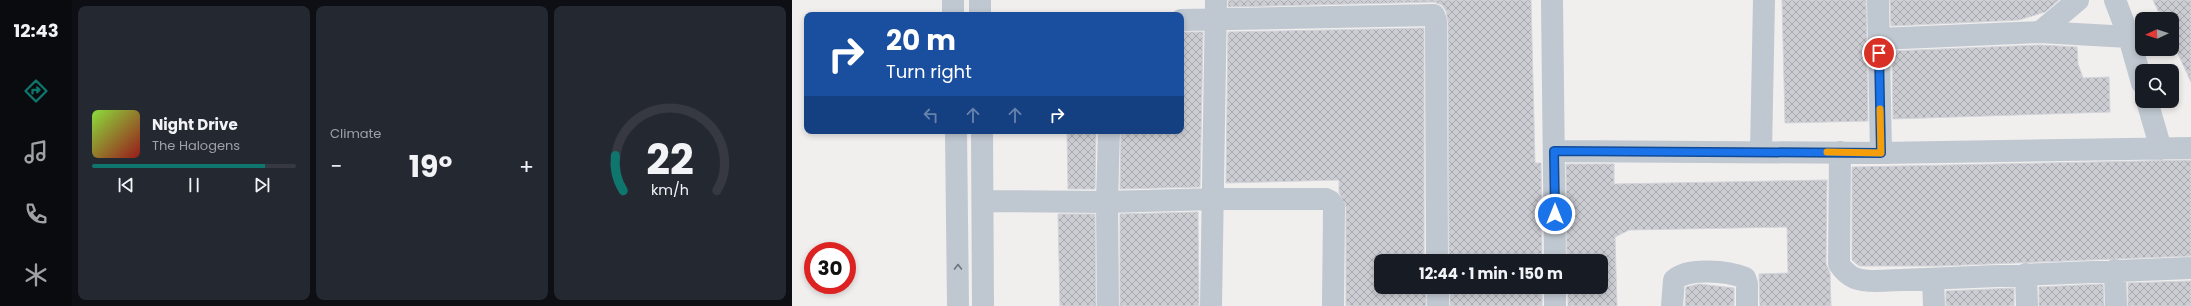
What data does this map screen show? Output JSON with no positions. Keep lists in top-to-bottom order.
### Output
{
  "north": "left",
  "page": {
    "tabs": "12:43",
    "tile": "Climate",
    "turn": ["20 m", "Turn right"],
    "song": ["Night Drive", "The Halogens"],
    "heat": ["−", "19°", "+"],
    "limit": "30",
    "trip": "12:44 · 1 min · 150 m",
    "gauge": ["22", "km/h"]
  }
}
